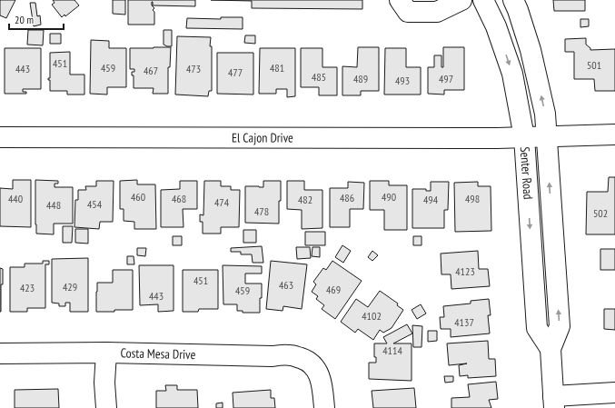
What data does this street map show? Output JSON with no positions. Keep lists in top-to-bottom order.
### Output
{
  "streets": {
    "street": ["El Cajon Drive", "Senter Road", "Costa Mesa Drive"]
  },
  "crossings": [
    ["El Cajon Drive", "Senter Road"]
  ],
  "house_numbers": [
    "451",
    "501",
    "459",
    "481",
    "443",
    "473",
    "467",
    "477",
    "485",
    "489",
    "497",
    "493",
    "460",
    "490",
    "486",
    "440",
    "468",
    "498",
    "482",
    "494",
    "474",
    "454",
    "448",
    "478",
    "502",
    "4123",
    "451",
    "463",
    "429",
    "423",
    "469",
    "459",
    "443",
    "4102",
    "4137",
    "4114"
  ],
  "scale_bar": "20 m"
}
